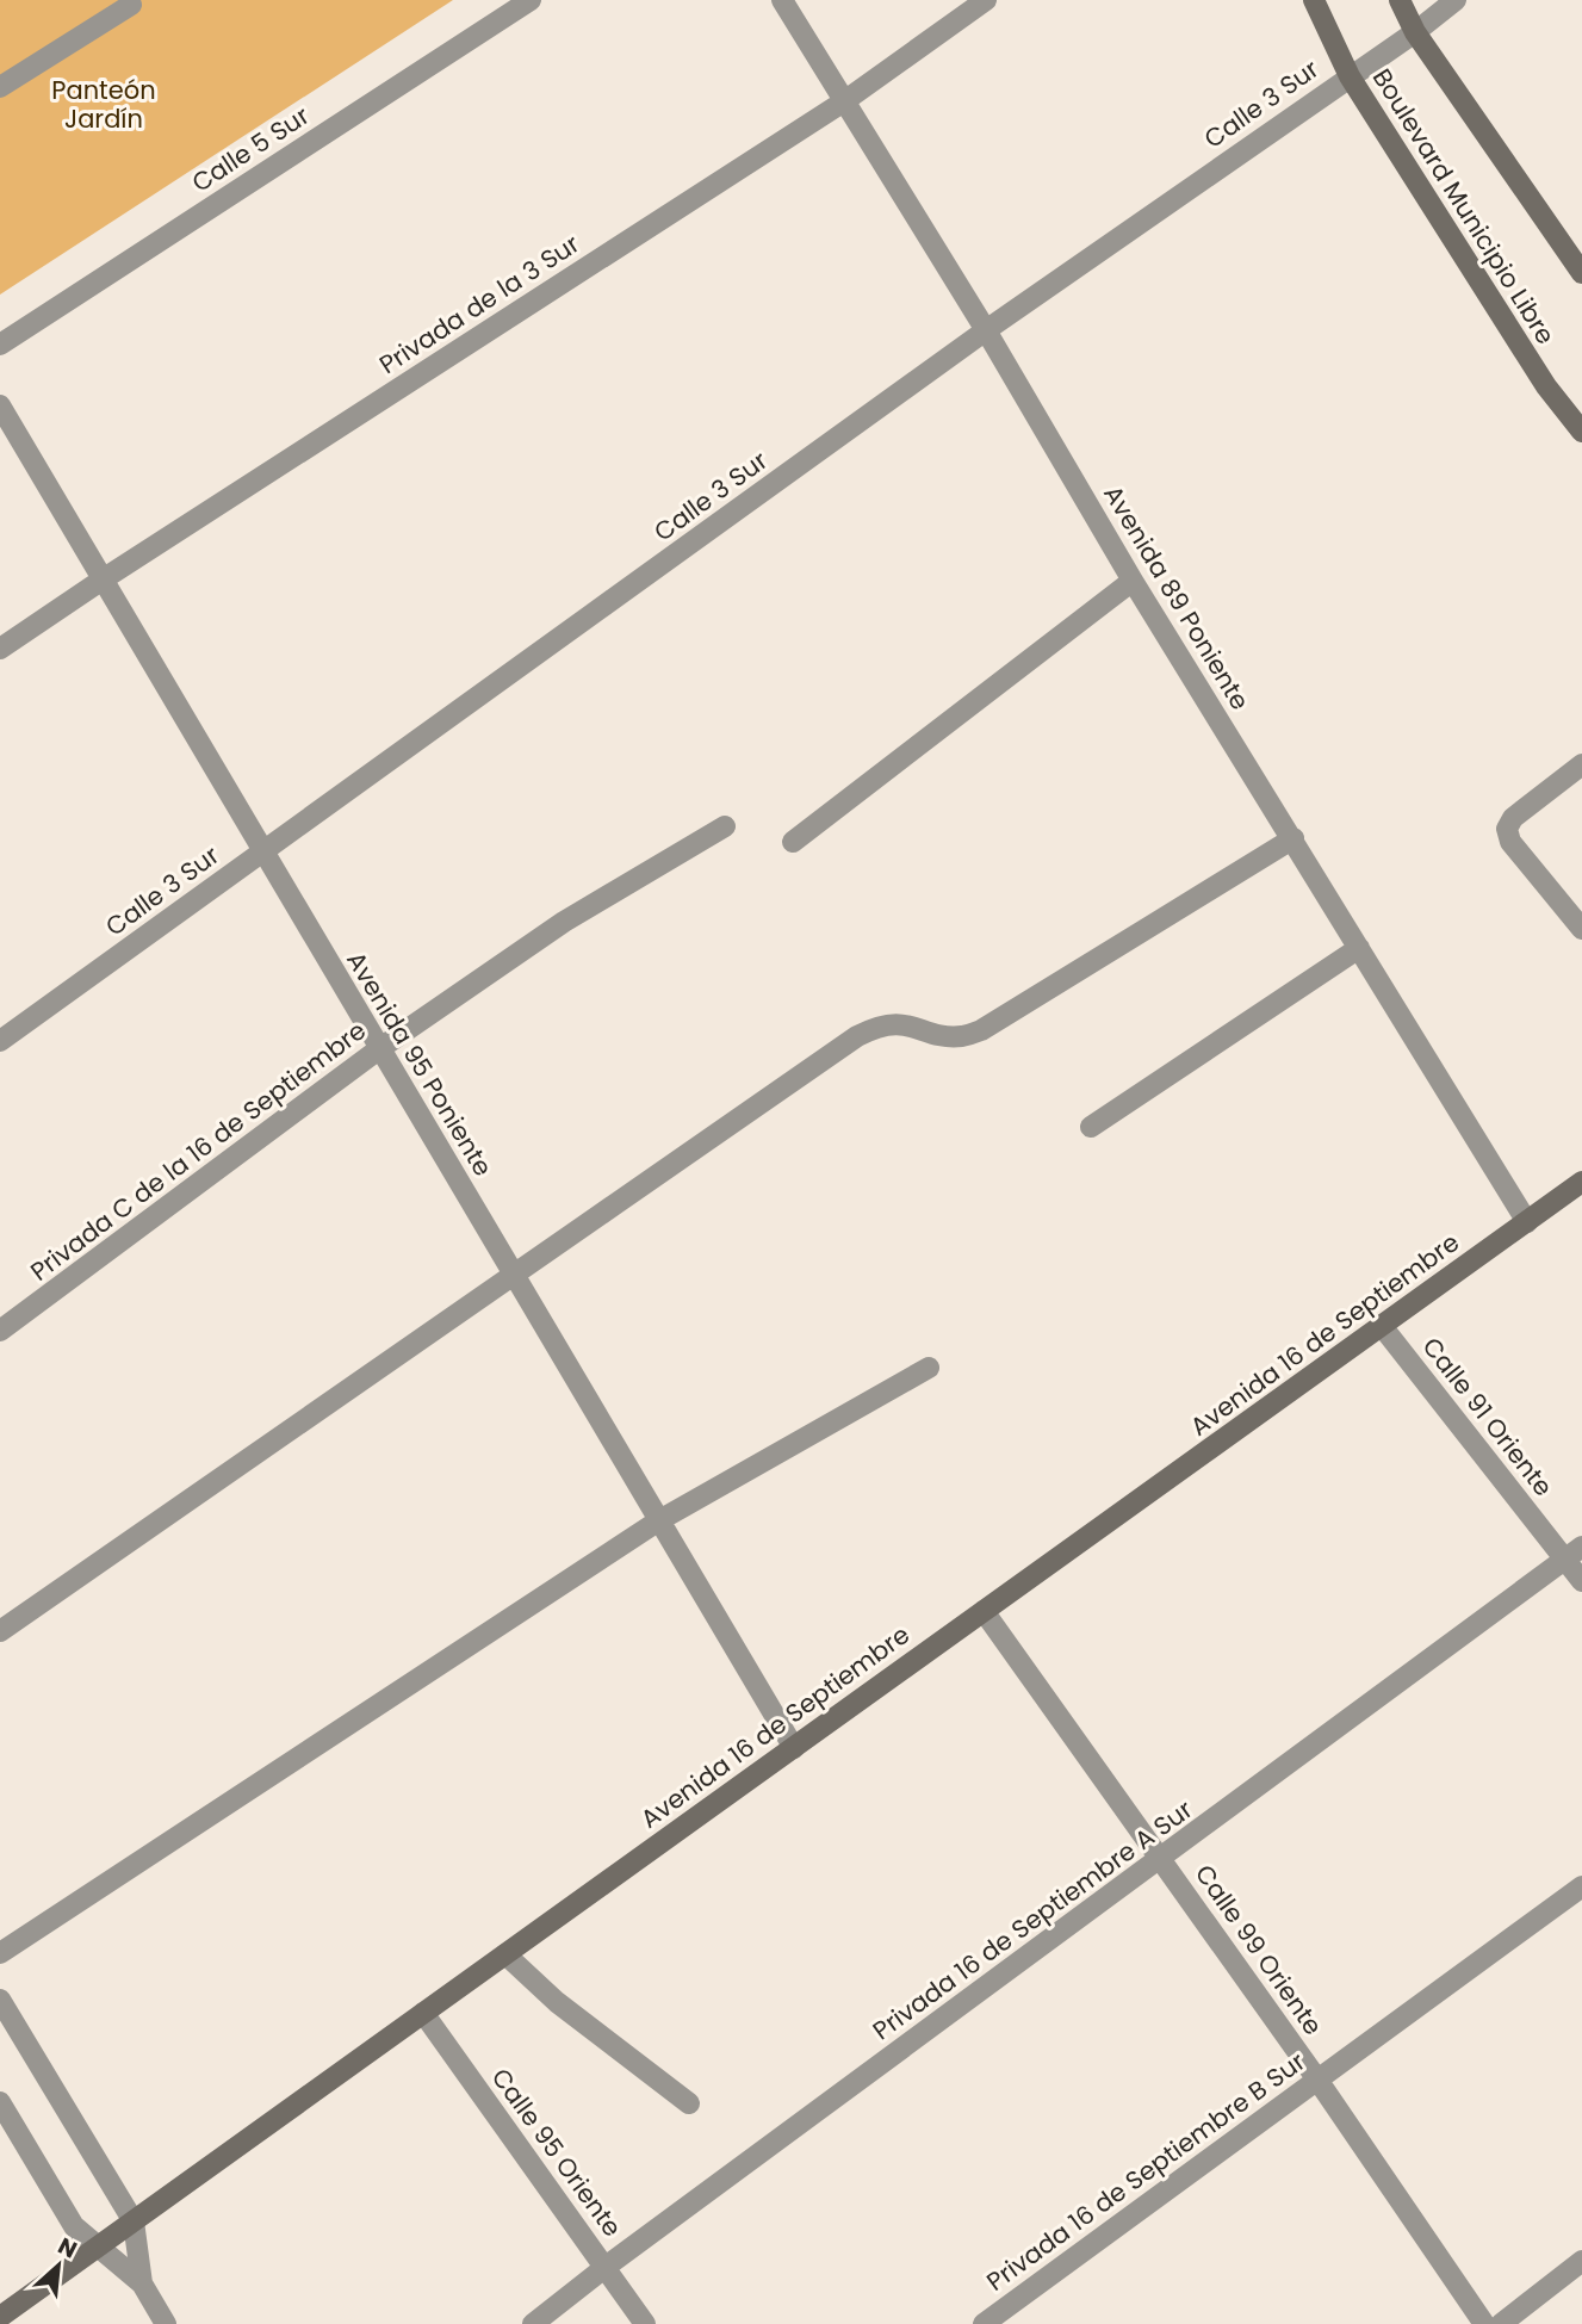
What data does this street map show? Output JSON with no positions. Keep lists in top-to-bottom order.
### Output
{
  "streets": {
    "main road": ["Boulevard Municipio Libre", "Avenida 16 de Septiembre"],
    "street": [
      "Calle 3 Sur",
      "Calle 5 Sur",
      "Privada de la 3 Sur",
      "Avenida 89 Poniente",
      "Avenida 95 Poniente",
      "Privada C de la 16 de Septiembre",
      "Calle 91 Oriente",
      "Privada 16 de Septiembre A Sur",
      "Calle 99 Oriente",
      "Calle 95 Oriente",
      "Privada 16 de Septiembre B Sur"
    ]
  },
  "crossings": [
    ["Calle 3 Sur", "Boulevard Municipio Libre"],
    ["Calle 3 Sur", "Avenida 89 Poniente"],
    ["Calle 3 Sur", "Avenida 95 Poniente"],
    ["Privada de la 3 Sur", "Avenida 89 Poniente"],
    ["Privada de la 3 Sur", "Avenida 95 Poniente"],
    ["Avenida 89 Poniente", "Avenida 16 de Septiembre"],
    ["Avenida 95 Poniente", "Privada C de la 16 de Septiembre"],
    ["Avenida 95 Poniente", "Avenida 16 de Septiembre"],
    ["Avenida 16 de Septiembre", "Calle 91 Oriente"],
    ["Avenida 16 de Septiembre", "Calle 99 Oriente"],
    ["Avenida 16 de Septiembre", "Calle 95 Oriente"],
    ["Calle 91 Oriente", "Privada 16 de Septiembre A Sur"],
    ["Privada 16 de Septiembre A Sur", "Calle 99 Oriente"],
    ["Privada 16 de Septiembre A Sur", "Calle 95 Oriente"],
    ["Calle 99 Oriente", "Privada 16 de Septiembre B Sur"]
  ],
  "parks": ["Panteón Jardín"],
  "north": "top right"
}
